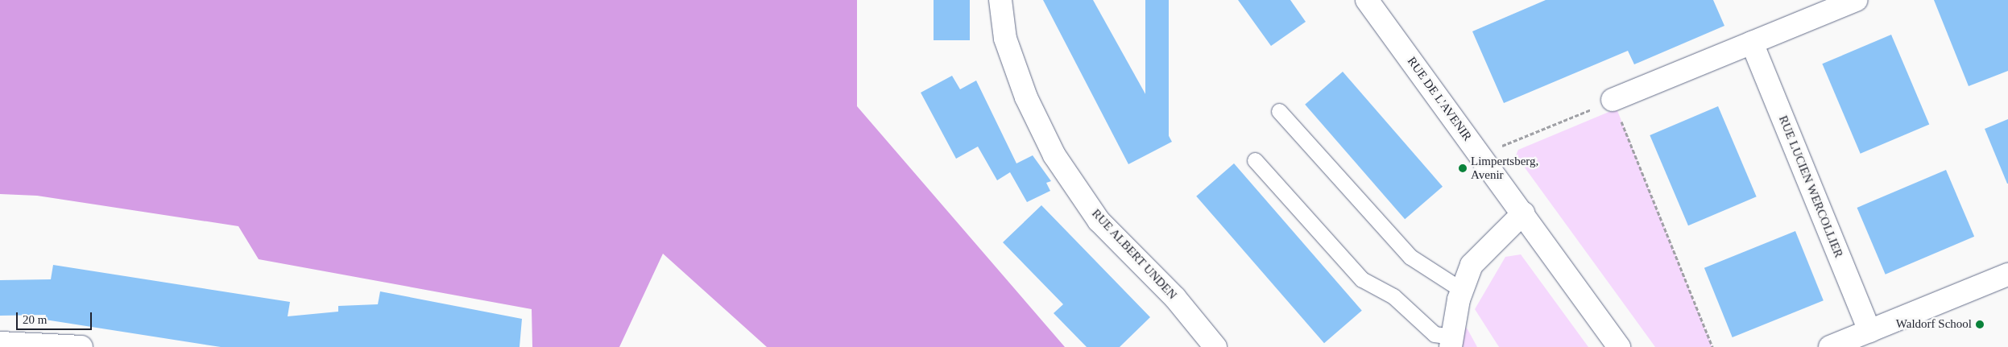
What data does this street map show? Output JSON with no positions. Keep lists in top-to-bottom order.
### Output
{
  "streets": {
    "street": ["RUE DE L'AVENIR", "RUE LUCIEN WERCOLLIER", "RUE ALBERT UNDEN"]
  },
  "places": ["Limpertsberg, Avenir", "Waldorf School"],
  "scale_bar": "20 m"
}
